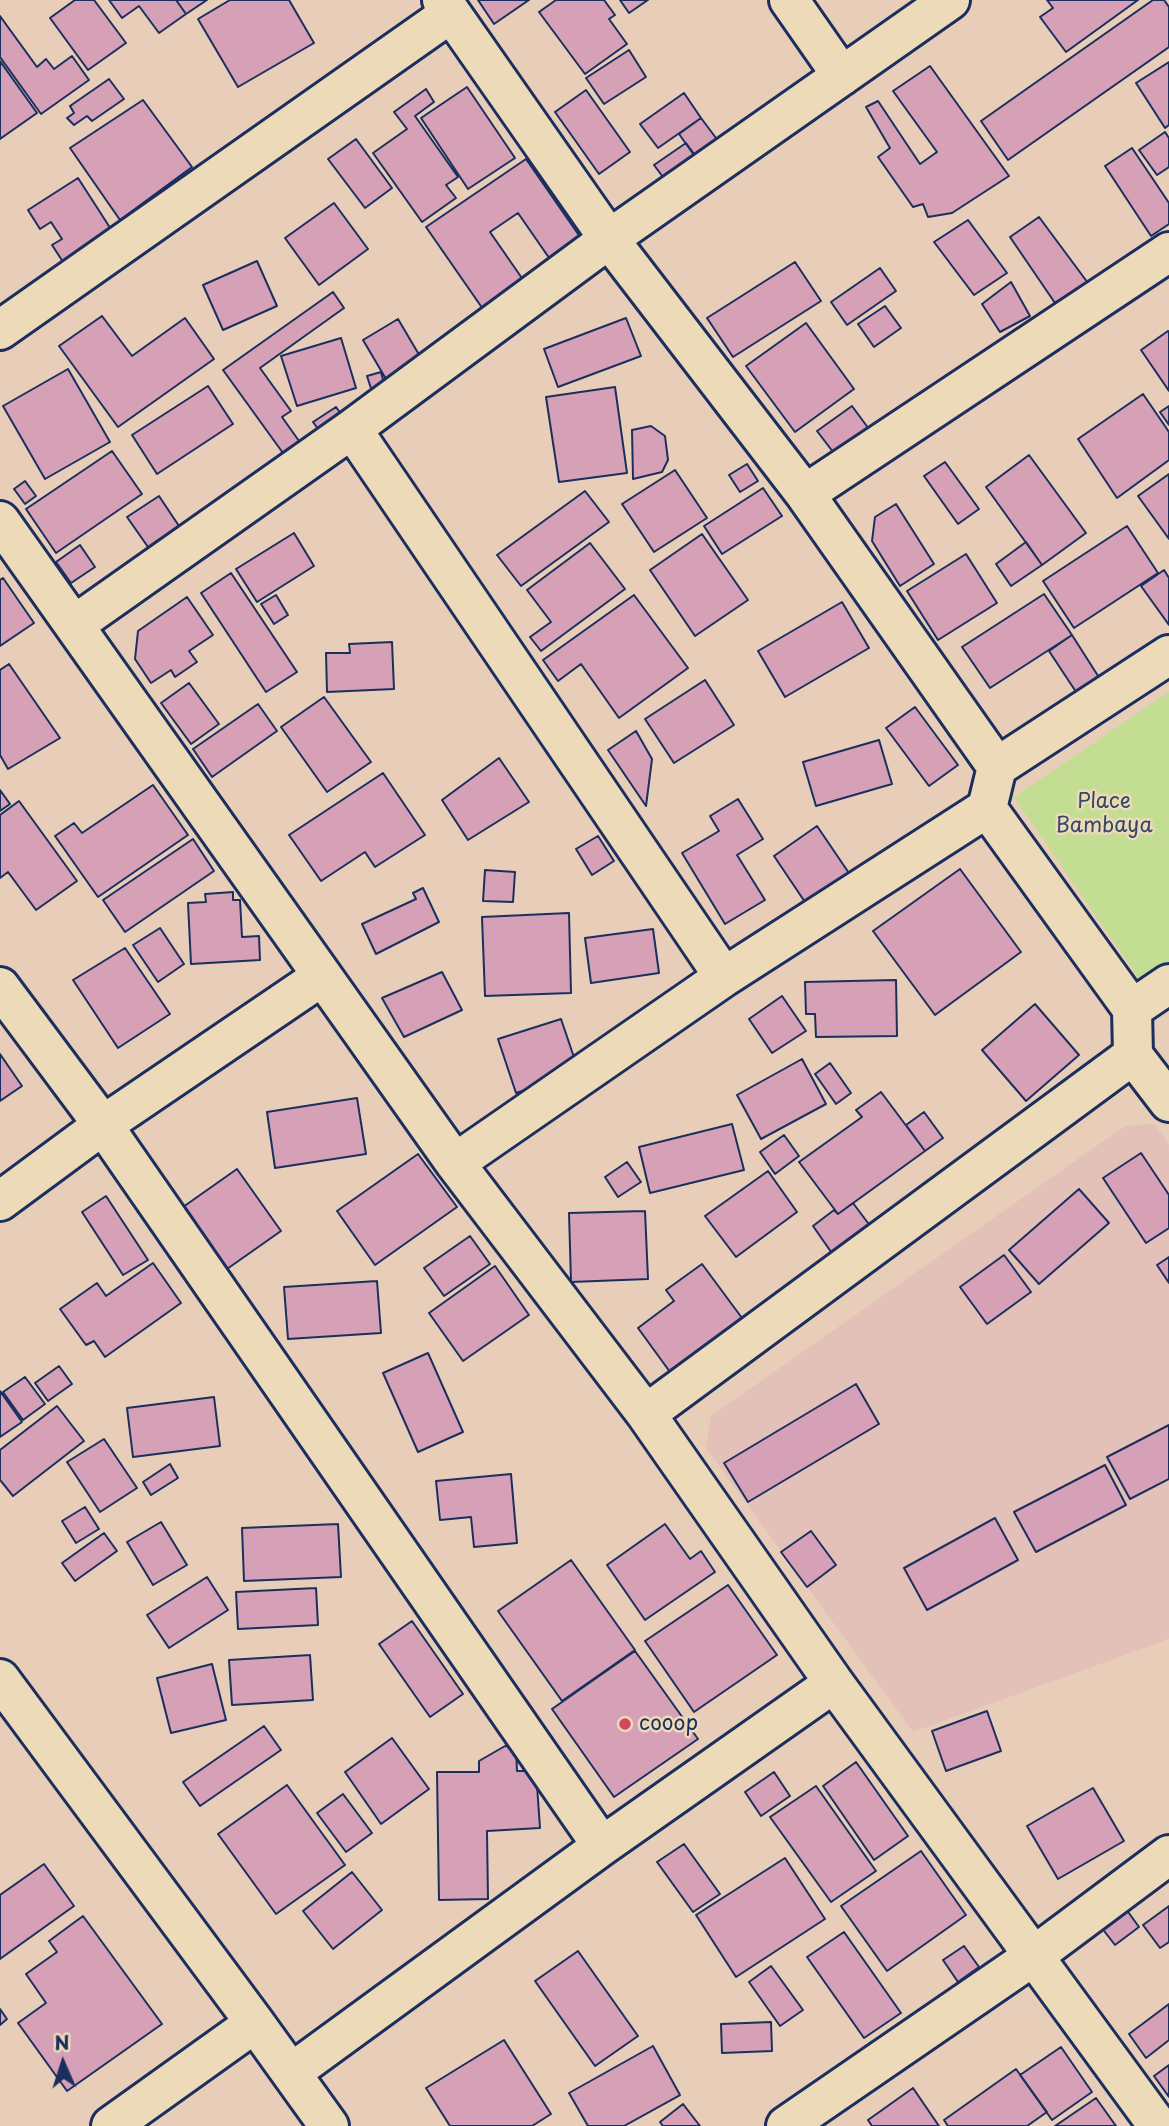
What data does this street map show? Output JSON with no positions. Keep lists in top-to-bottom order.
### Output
{
  "parks": ["Place Bambaya"],
  "places": ["cooop"],
  "north": "top"
}
